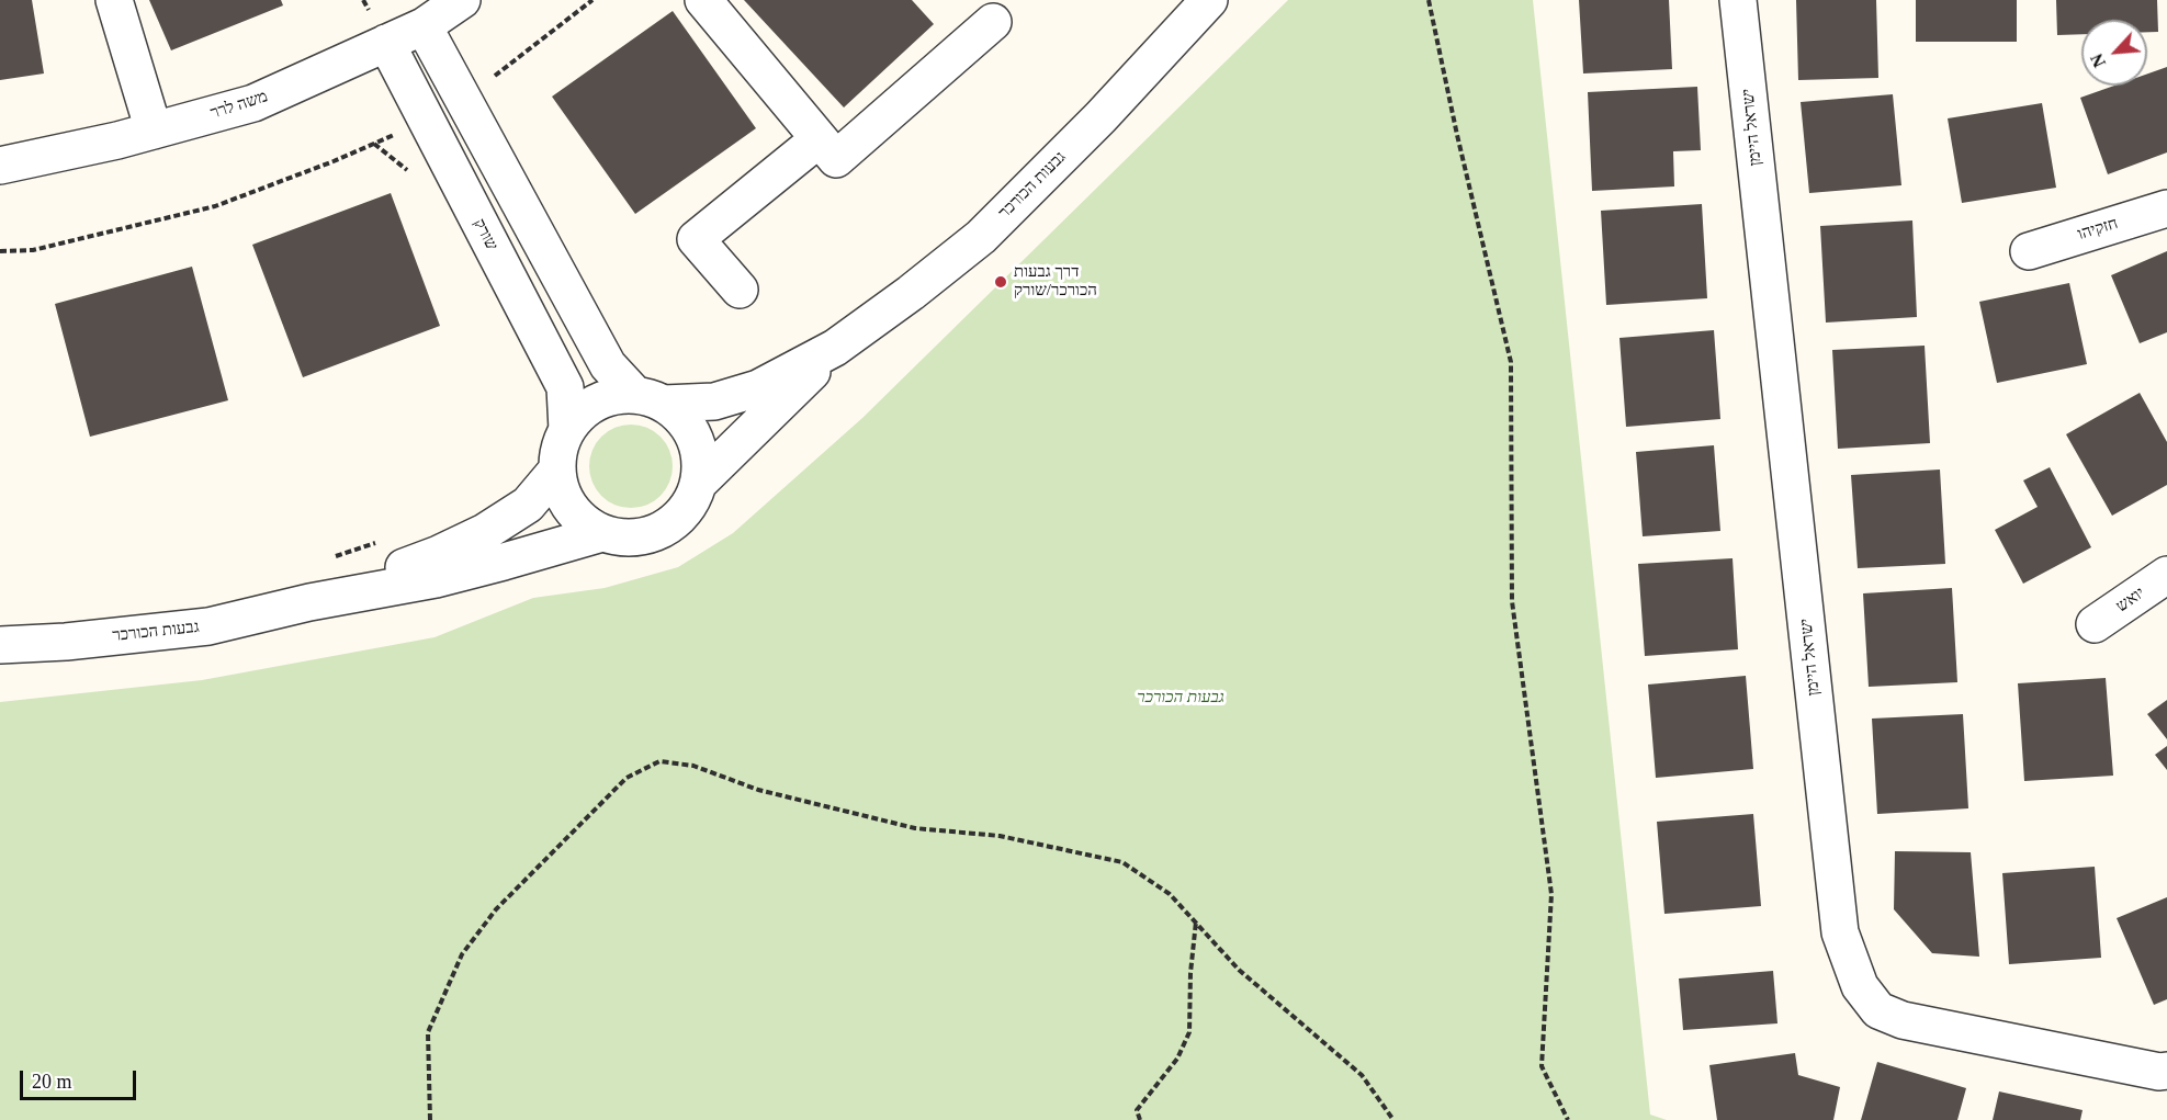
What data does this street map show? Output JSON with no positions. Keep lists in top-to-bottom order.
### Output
{
  "streets": {
    "street": [
      "משה לרר",
      "ישראל היימן",
      "גבעות הכורכר",
      "חזקיהו",
      "שורק",
      "יואש"
    ]
  },
  "crossings": [
    ["משה לרר", "שורק"],
    ["גבעות הכורכר", "שורק"]
  ],
  "parks": ["גבעות הכורכר"],
  "places": ["דרך גבעות הכורכר/שורק"],
  "scale_bar": "20 m",
  "north": "bottom left"
}
